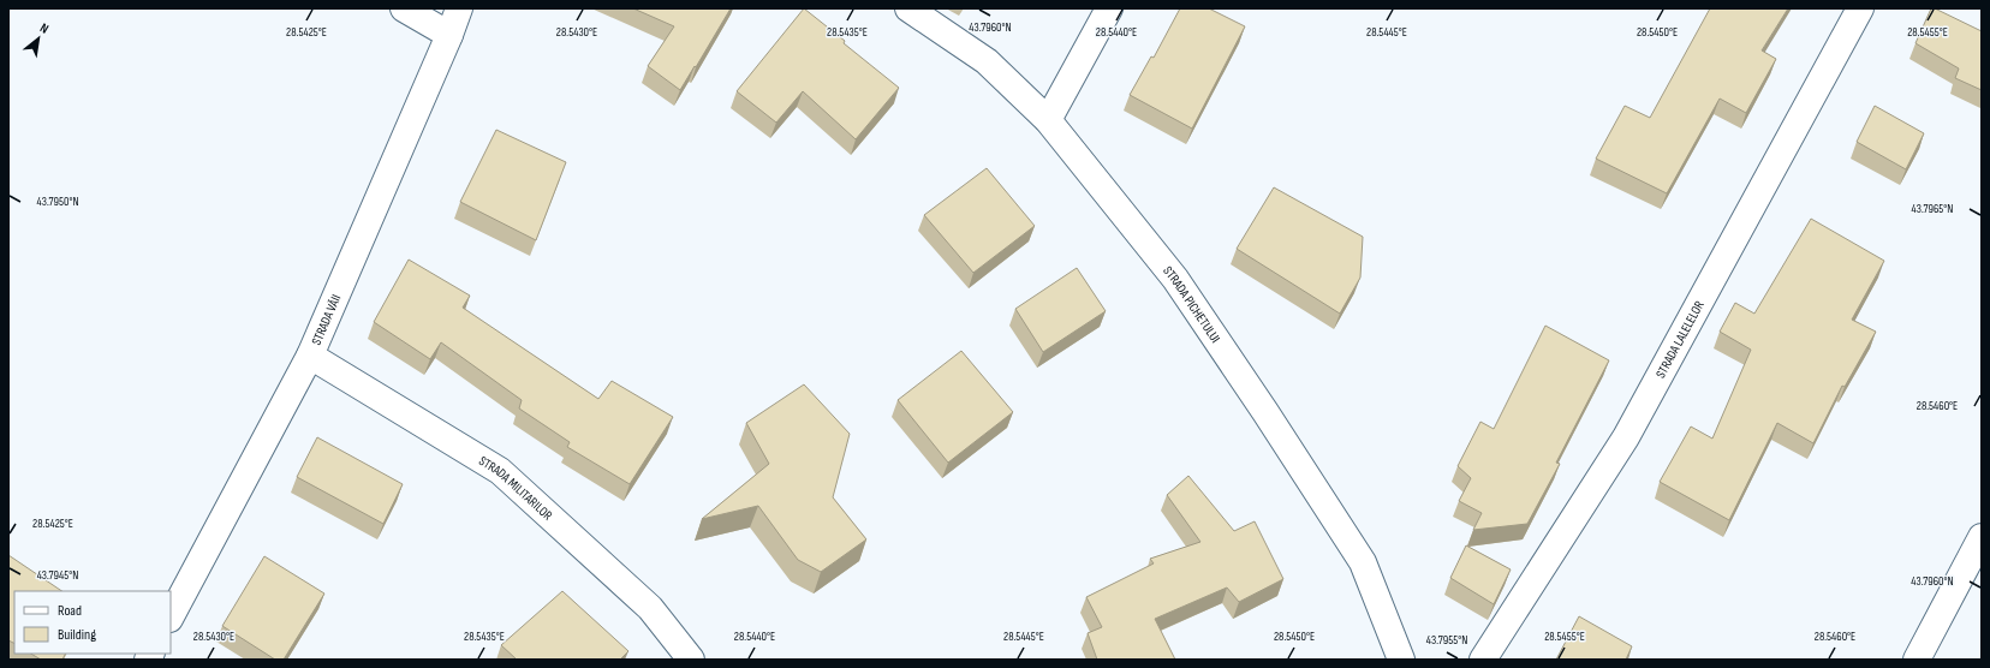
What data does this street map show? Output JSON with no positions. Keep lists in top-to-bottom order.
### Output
{
  "streets": {
    "street": [
      "STRADA PICHETULUI",
      "STRADA VĂII",
      "STRADA LALELELOR",
      "STRADA MILITARILOR"
    ]
  },
  "crossings": [
    ["STRADA VĂII", "STRADA MILITARILOR"]
  ],
  "legend": ["Road", "Building"],
  "north": "top right",
  "coordinates": [
    "43.7960°N",
    "28.5430°E",
    "28.5455°E",
    "28.5425°E",
    "28.5435°E",
    "28.5440°E",
    "28.5445°E",
    "28.5450°E",
    "43.7950°N",
    "43.7965°N",
    "28.5460°E",
    "43.7945°N",
    "43.7955°N"
  ]
}
